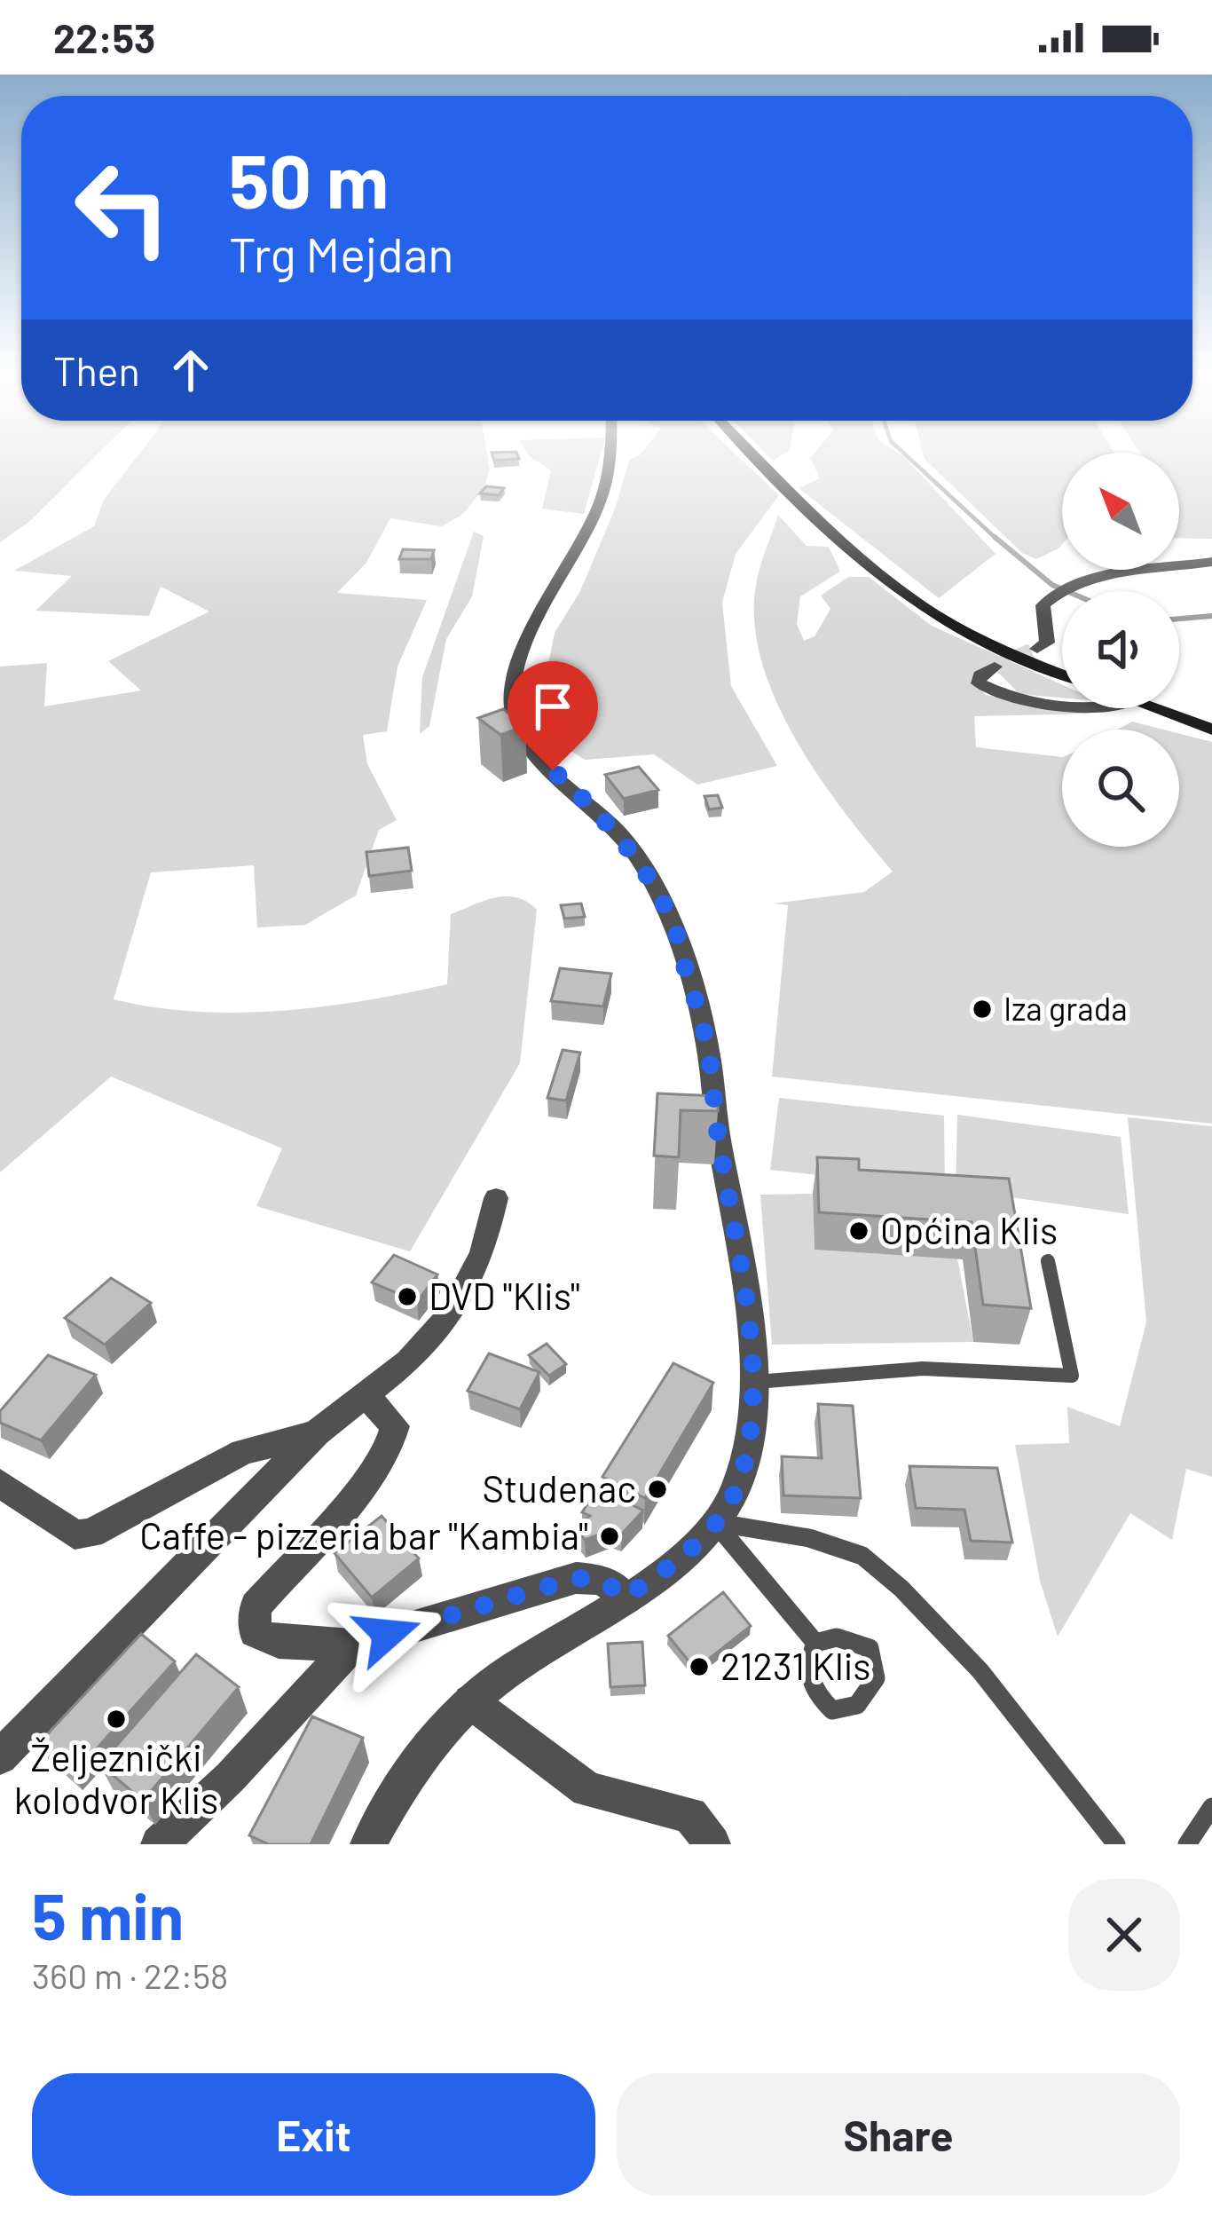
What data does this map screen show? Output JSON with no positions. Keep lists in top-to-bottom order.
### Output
{
  "places": [
    "Iza grada",
    "Općina Klis",
    "DVD \"Klis\"",
    "Studenac",
    "Caffe - pizzeria bar \"Kambia\"",
    "21231 Klis",
    "Željeznički kolodvor Klis"
  ],
  "north": "top left",
  "page": {
    "status": "22:53",
    "turn": ["50 m", "Trg Mejdan"],
    "then": "Then",
    "heading": ["5 min", "360 m · 22:58"],
    "buttons": ["Exit", "Share"]
  }
}
